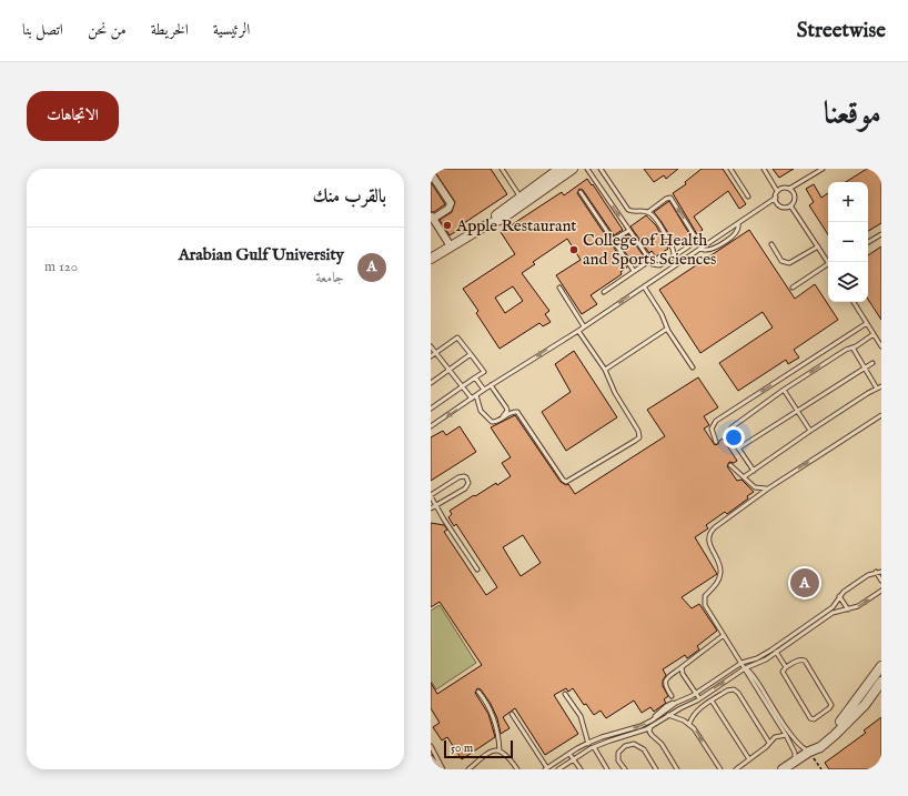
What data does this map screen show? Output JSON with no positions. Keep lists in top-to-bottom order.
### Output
{
  "places": ["Apple Restaurant", "College of Health and Sports Sciences"],
  "scale_bar": "50 m",
  "page": {
    "header": "Streetwise",
    "nav": [
      "الرئيسية",
      "الخريطة",
      "من نحن",
      "اتصل بنا"
    ],
    "title": "موقعنا",
    "buttons": "الاتجاهات",
    "heading": "بالقرب منك",
    "map_buttons": ["+", "−"],
    "list": [
      {
        "mark": "A",
        "name": "Arabian Gulf University",
        "note": "جامعة",
        "value": "120 m"
      }
    ],
    "pins": "A",
    "scale": "50 m"
  }
}
